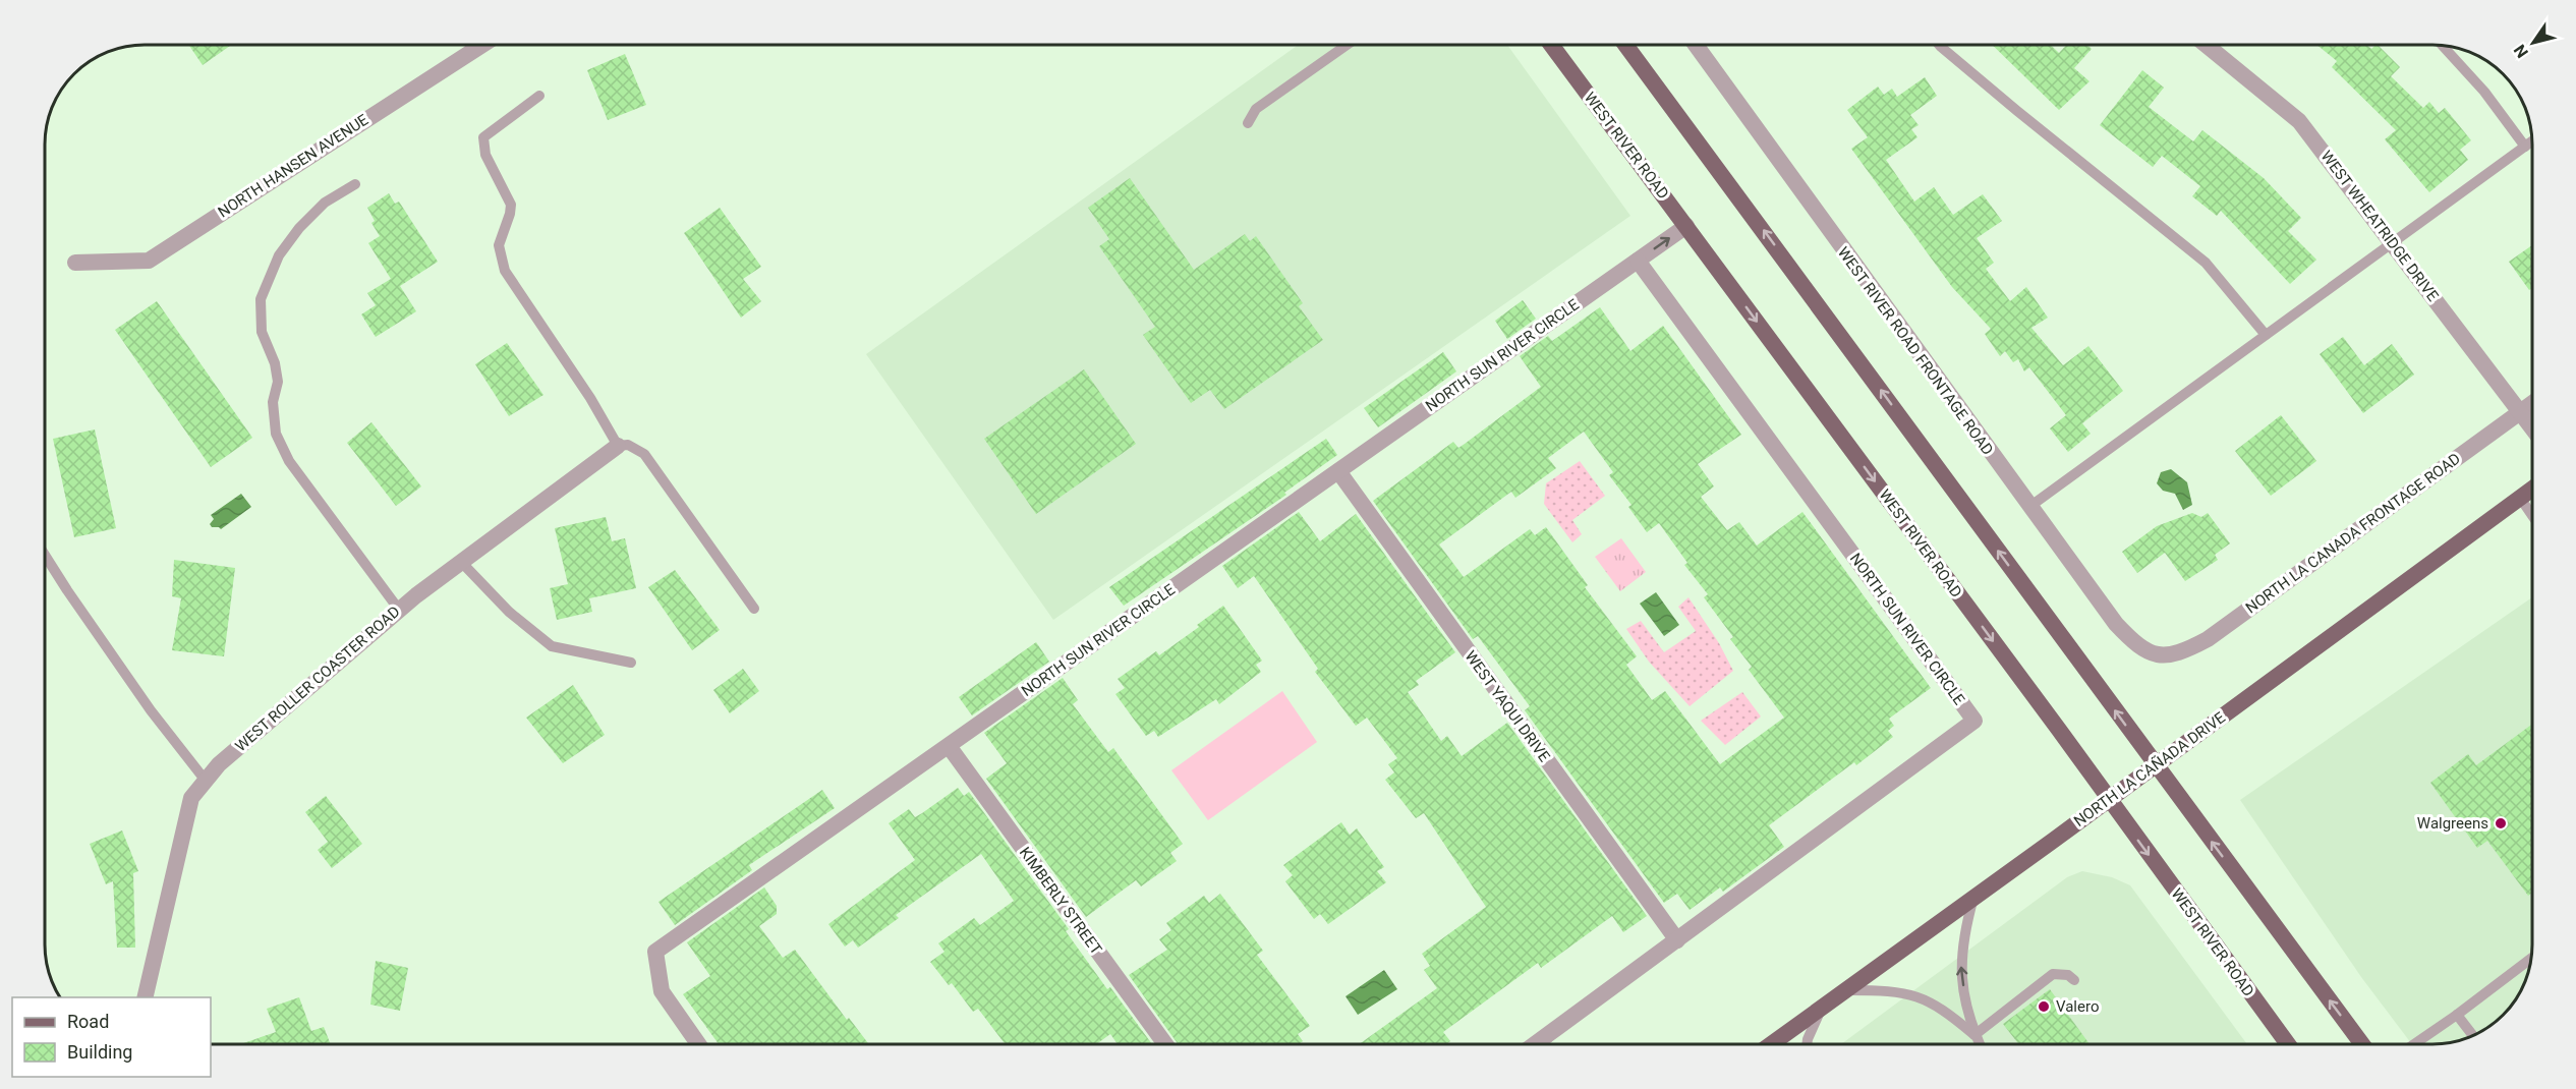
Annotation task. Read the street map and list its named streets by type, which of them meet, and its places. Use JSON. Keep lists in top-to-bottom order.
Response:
{
  "streets": {
    "main road": ["WEST RIVER ROAD", "NORTH LA CAÑADA DRIVE"],
    "street": [
      "NORTH HANSEN AVENUE",
      "WEST WHEATRIDGE DRIVE",
      "WEST RIVER ROAD FRONTAGE ROAD",
      "NORTH SUN RIVER CIRCLE",
      "NORTH LA CANADA FRONTAGE ROAD",
      "WEST ROLLER COASTER ROAD",
      "WEST YAQUI DRIVE",
      "KIMBERLY STREET"
    ]
  },
  "crossings": [
    ["WEST RIVER ROAD", "NORTH SUN RIVER CIRCLE"],
    ["WEST RIVER ROAD", "NORTH LA CAÑADA DRIVE"],
    ["WEST WHEATRIDGE DRIVE", "NORTH LA CANADA FRONTAGE ROAD"],
    ["WEST RIVER ROAD FRONTAGE ROAD", "NORTH LA CANADA FRONTAGE ROAD"],
    ["NORTH SUN RIVER CIRCLE", "WEST YAQUI DRIVE"],
    ["NORTH SUN RIVER CIRCLE", "KIMBERLY STREET"]
  ],
  "places": ["Walgreens", "Valero"],
  "legend": ["Road", "Building"],
  "north": "bottom left"
}
